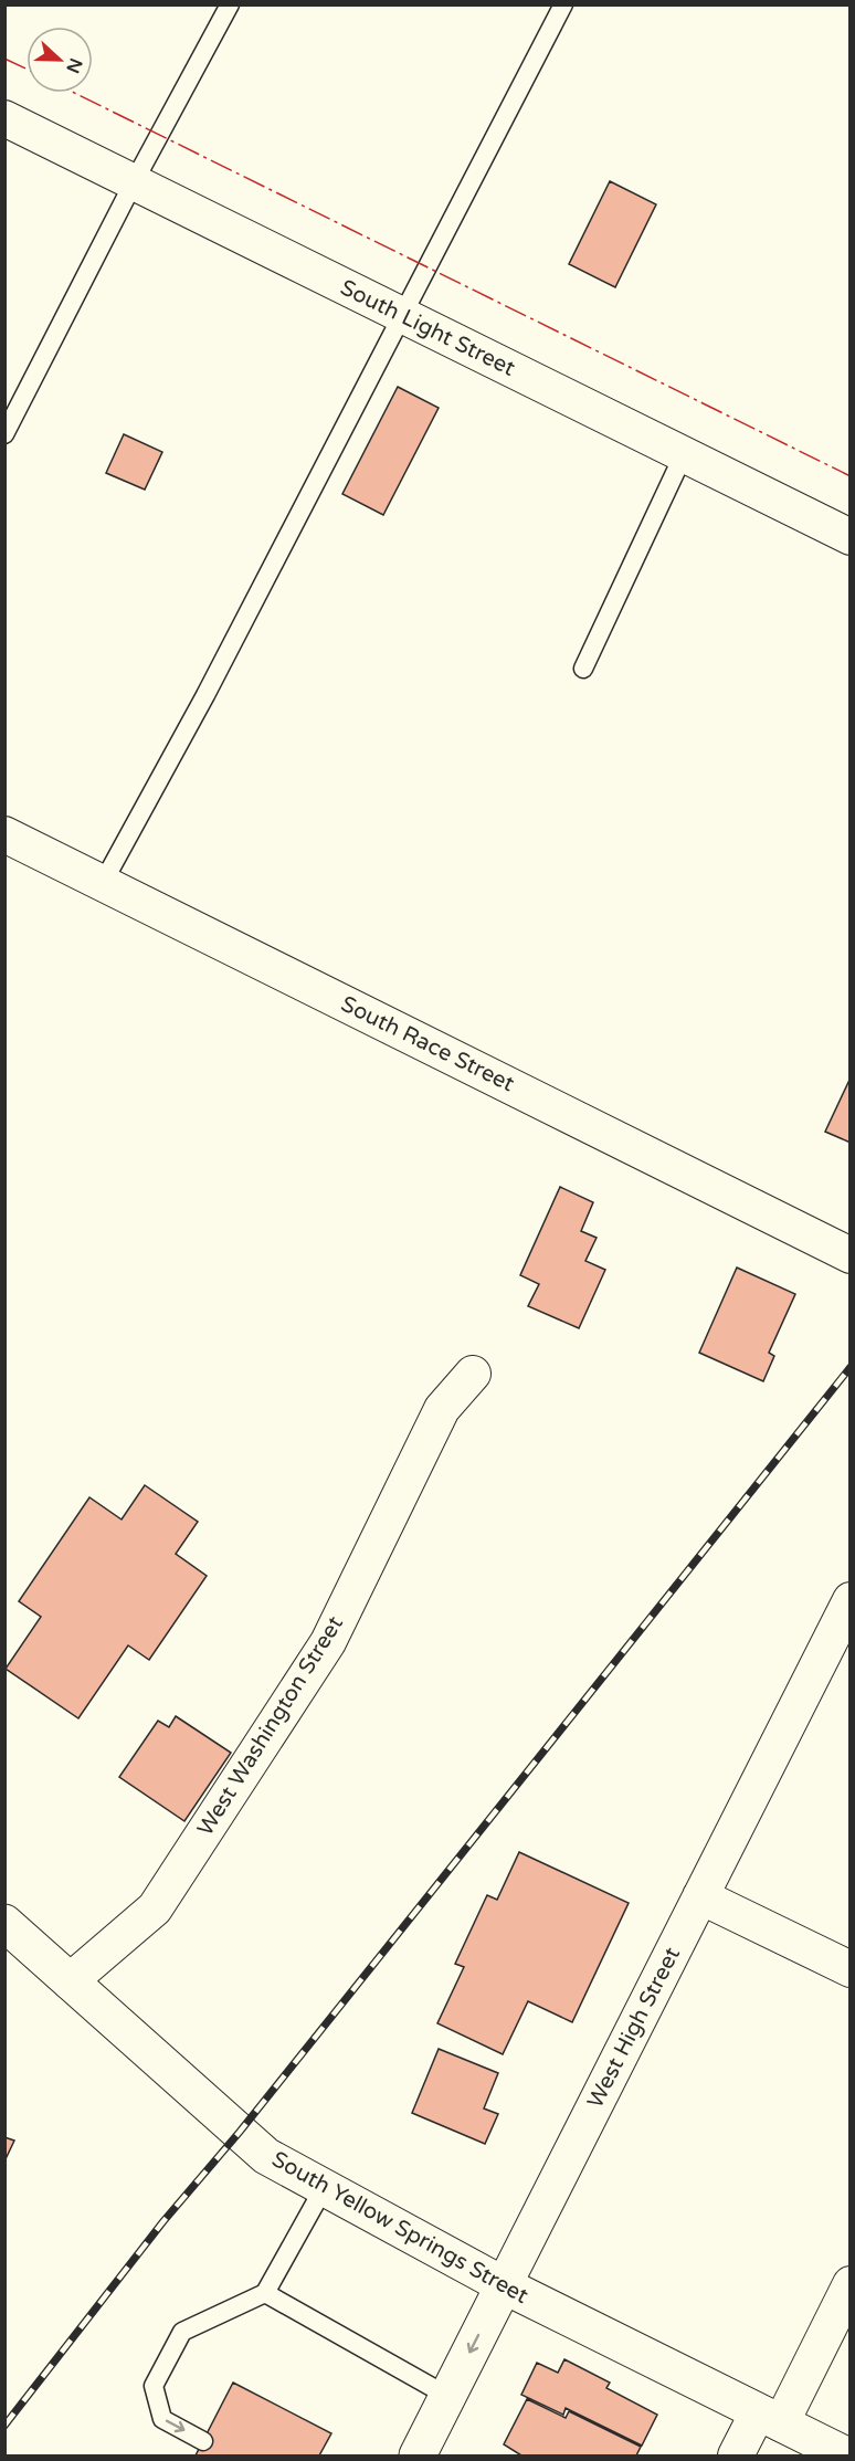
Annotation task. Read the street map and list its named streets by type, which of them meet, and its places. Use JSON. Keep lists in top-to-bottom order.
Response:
{
  "streets": {
    "main road": ["West High Street", "South Yellow Springs Street"],
    "street": ["South Light Street", "South Race Street", "West Washington Street"]
  },
  "crossings": [
    ["West Washington Street", "South Yellow Springs Street"],
    ["West High Street", "South Yellow Springs Street"]
  ],
  "north": "right"
}
